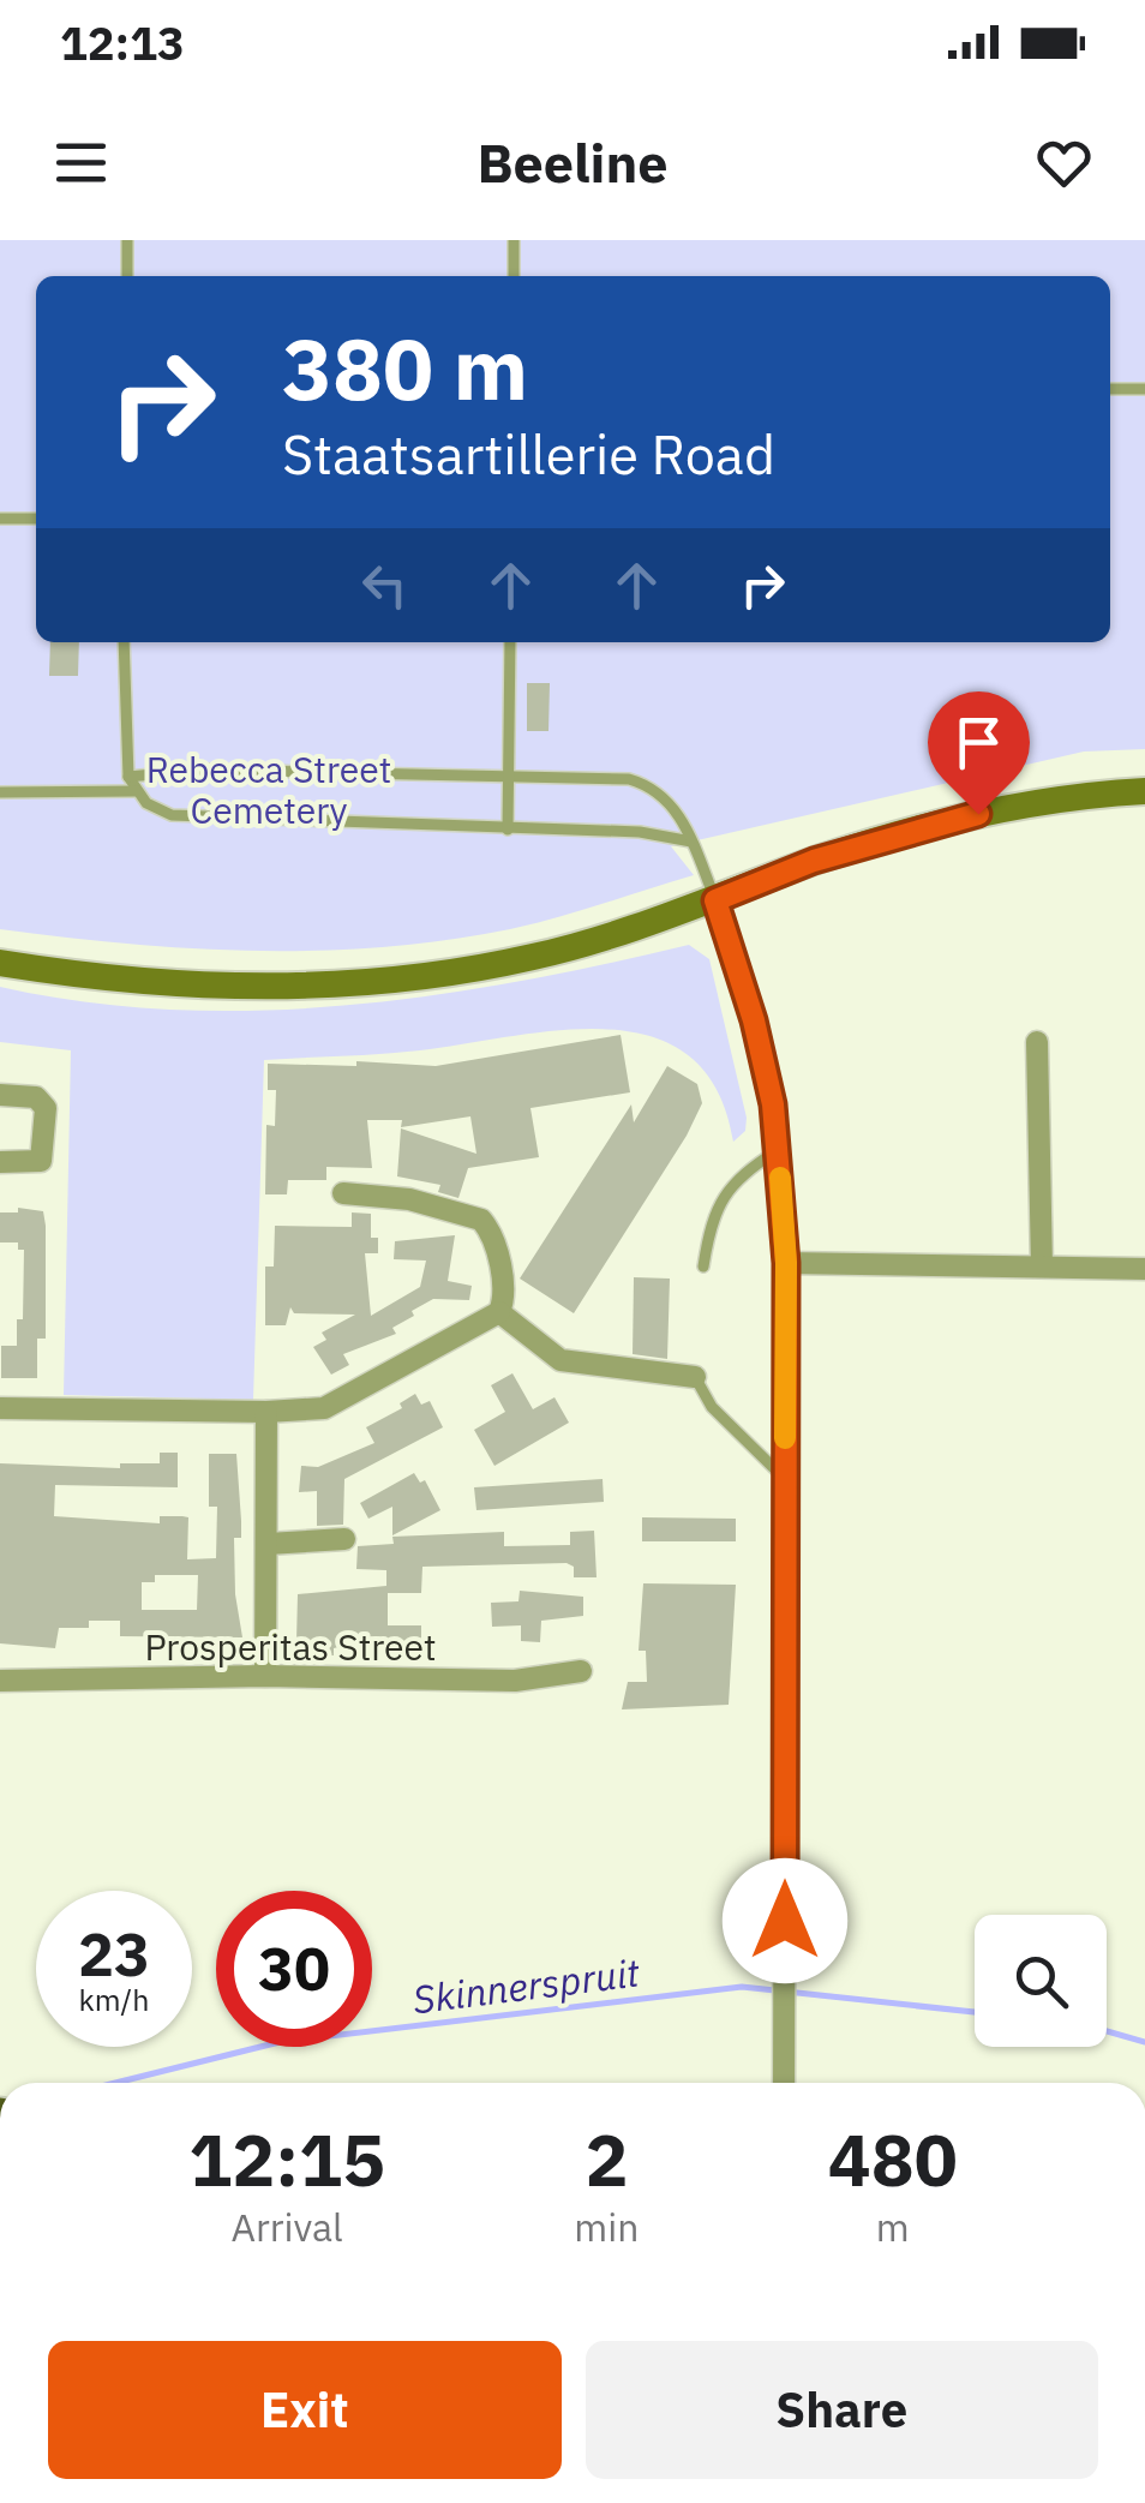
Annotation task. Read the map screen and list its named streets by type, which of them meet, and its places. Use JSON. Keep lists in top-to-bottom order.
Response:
{
  "streets": {
    "street": ["Prosperitas Street"]
  },
  "water": ["Skinnerspruit"],
  "parks": ["Rebecca Street Cemetery"],
  "page": {
    "status": "12:13",
    "header": "Beeline",
    "turn": ["380 m", "Staatsartillerie Road"],
    "speed": "23 km/h",
    "limit": "30",
    "eta": [
      "12:15",
      "Arrival",
      "2",
      "min",
      "480",
      "m"
    ],
    "buttons": ["Exit", "Share"]
  }
}
